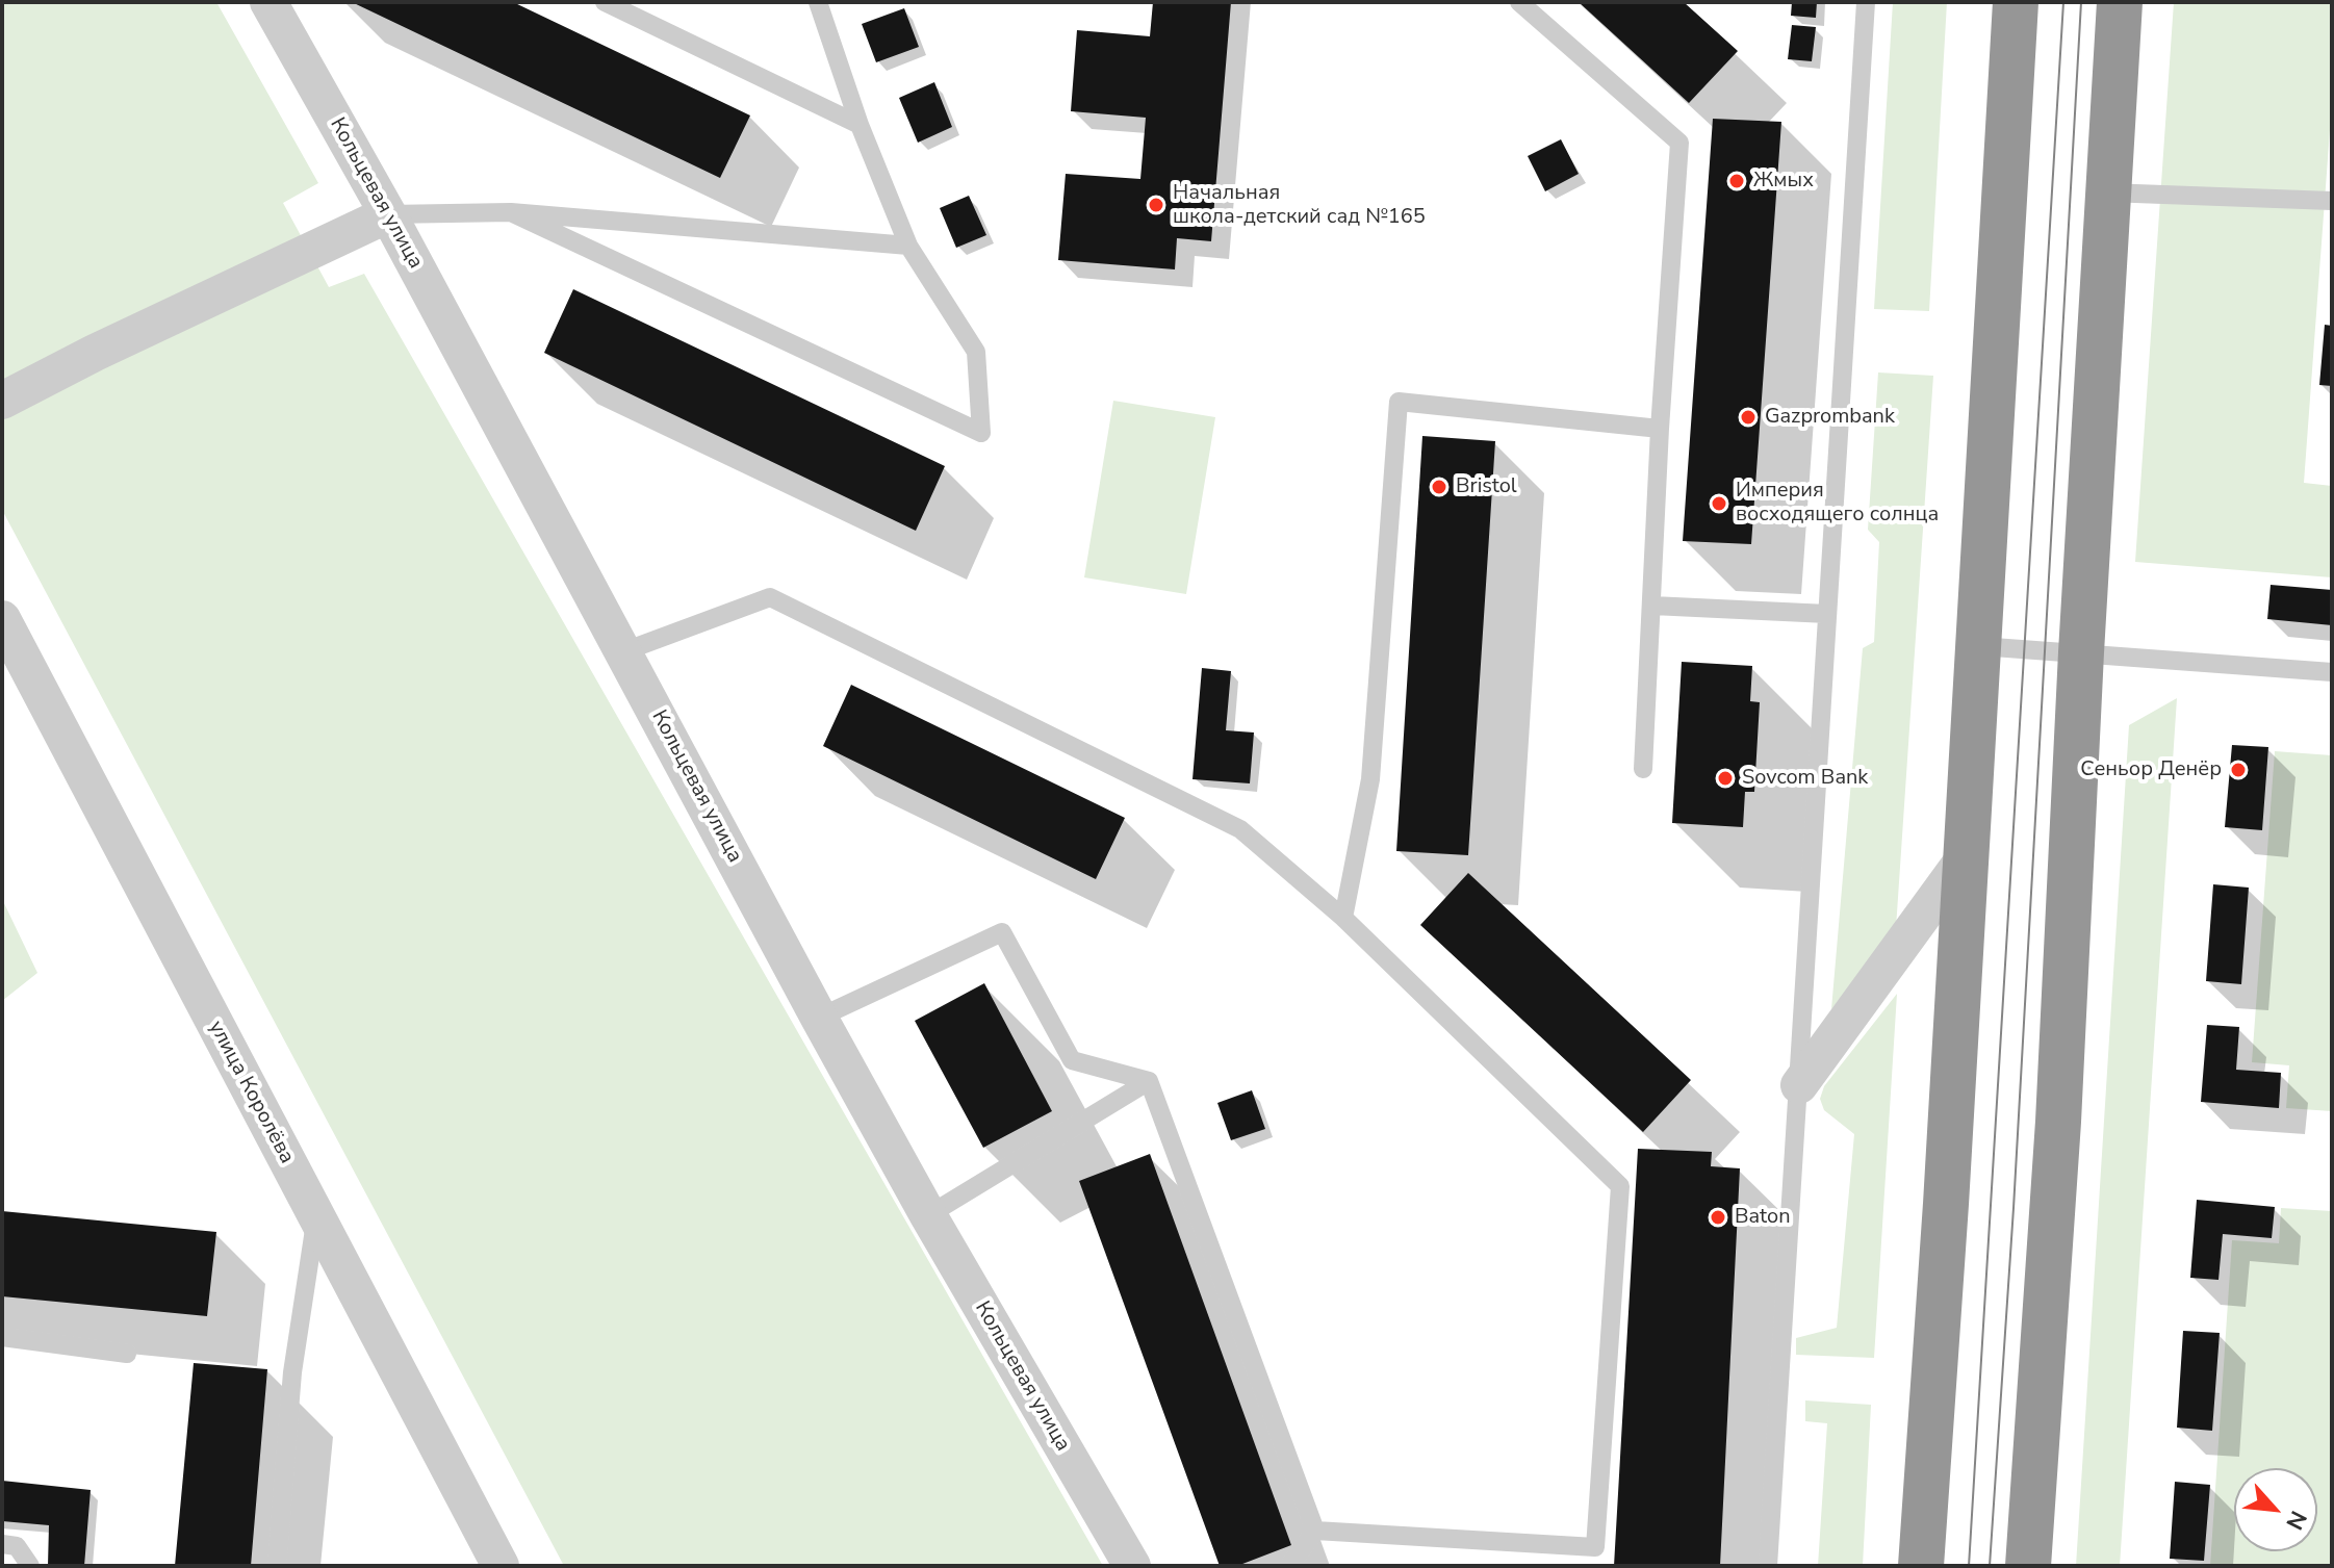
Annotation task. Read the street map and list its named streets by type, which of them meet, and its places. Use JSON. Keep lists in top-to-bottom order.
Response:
{
  "streets": {
    "street": ["Кольцевая улица", "улица Королёва"]
  },
  "places": [
    "Жмых",
    "Начальная школа-детский сад №165",
    "Gazprombank",
    "Bristol",
    "Империя восходящего солнца",
    "Сеньор Денёр",
    "Sovcom Bank",
    "Baton"
  ],
  "north": "bottom right"
}
